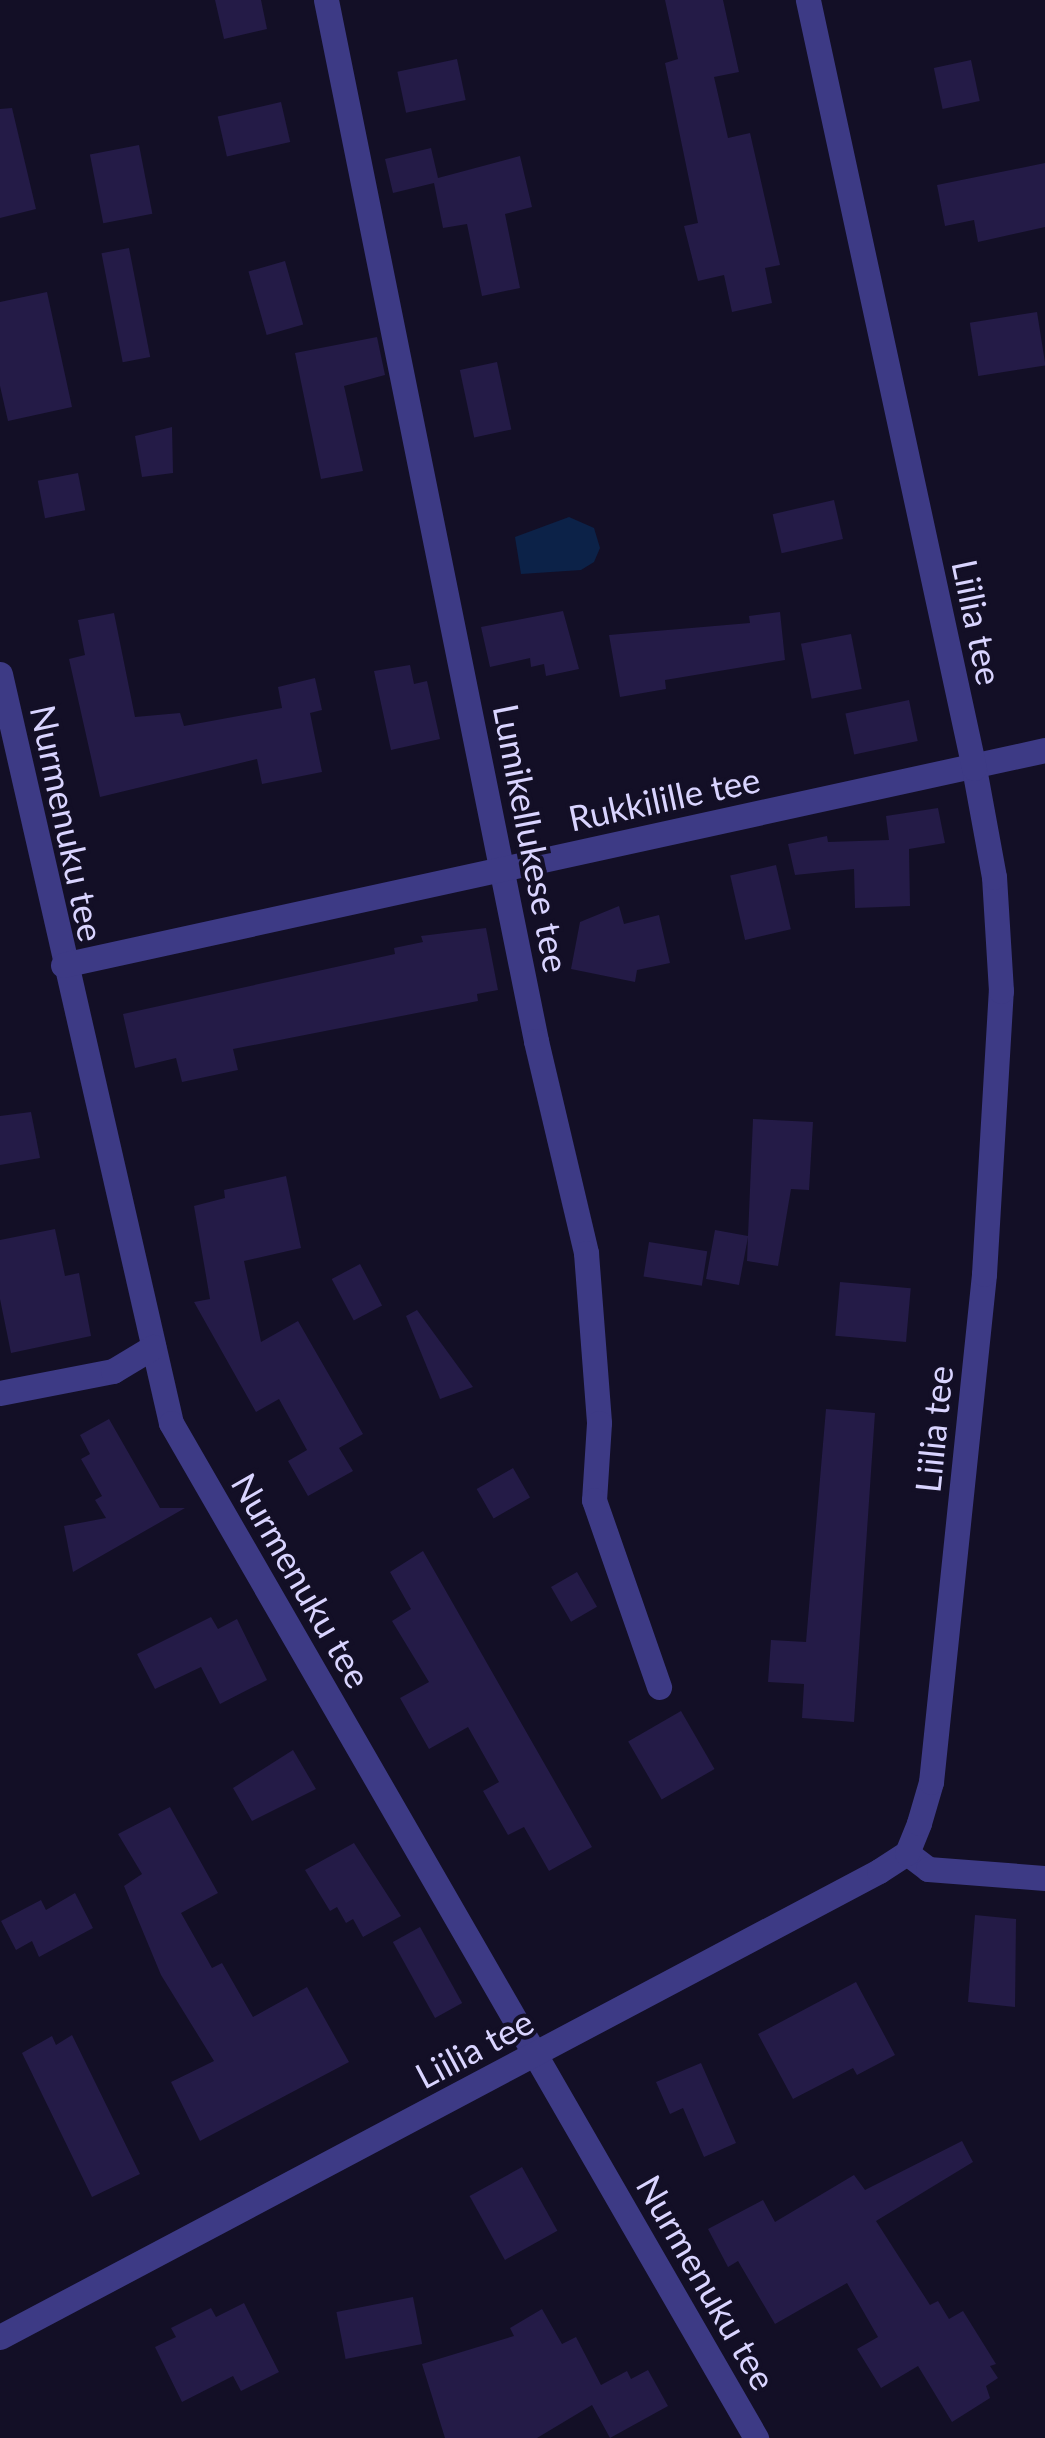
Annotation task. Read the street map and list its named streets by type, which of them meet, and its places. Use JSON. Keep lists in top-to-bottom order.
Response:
{
  "streets": {
    "street": [
      "Liilia tee",
      "Rukkilille tee",
      "Nurmenuku tee",
      "Lumikellukese tee"
    ]
  },
  "crossings": [
    ["Liilia tee", "Rukkilille tee"],
    ["Liilia tee", "Nurmenuku tee"],
    ["Rukkilille tee", "Nurmenuku tee"],
    ["Rukkilille tee", "Lumikellukese tee"]
  ]
}
